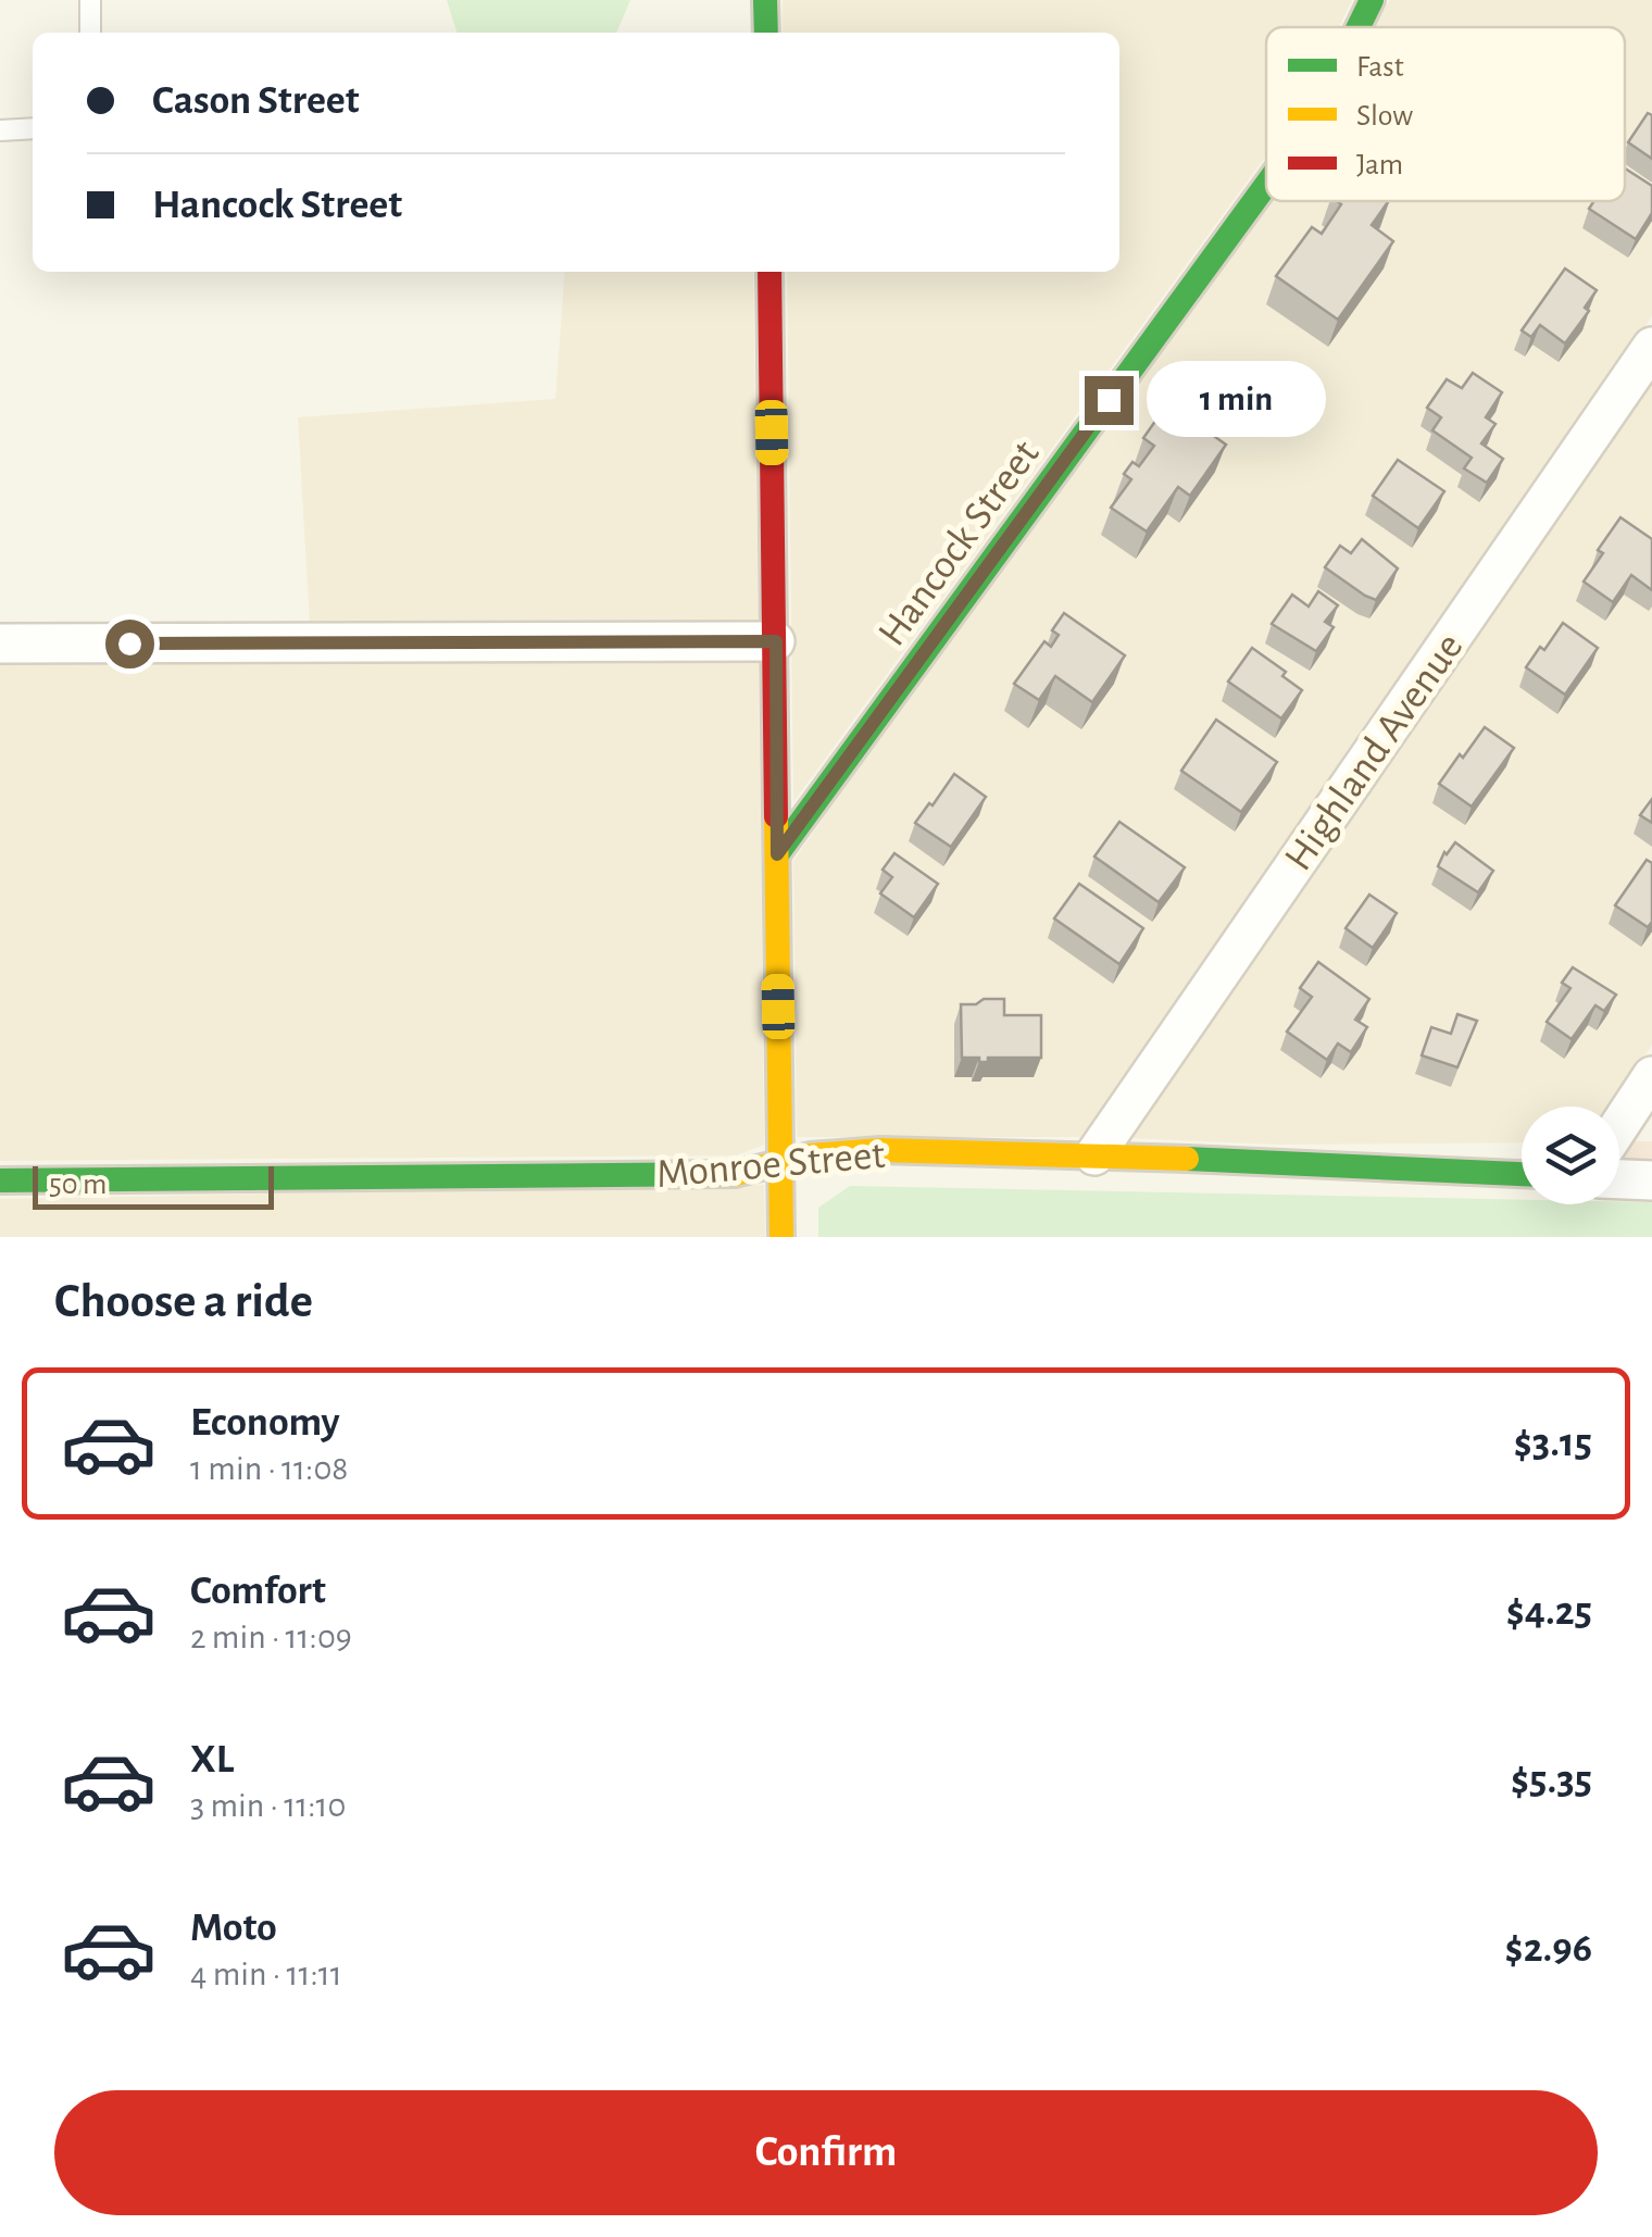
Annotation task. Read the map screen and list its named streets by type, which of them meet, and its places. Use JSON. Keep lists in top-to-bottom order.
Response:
{
  "streets": {
    "street": ["Hancock Street", "Highland Avenue", "Monroe Street"]
  },
  "crossings": [
    ["Highland Avenue", "Monroe Street"]
  ],
  "legend": ["Fast", "Slow", "Jam"],
  "scale_bar": "50 m",
  "page": {
    "banner": ["Cason Street", "Hancock Street"],
    "bubble": "1 min",
    "scale": "50 m",
    "heading": "Choose a ride",
    "list": [
      {
        "name": "Economy",
        "note": "1 min · 11:08",
        "value": "$3.15"
      },
      {
        "name": "Comfort",
        "note": "2 min · 11:09",
        "value": "$4.25"
      },
      {
        "name": "XL",
        "note": "3 min · 11:10",
        "value": "$5.35"
      },
      {
        "name": "Moto",
        "note": "4 min · 11:11",
        "value": "$2.96"
      }
    ],
    "buttons": "Confirm"
  }
}
